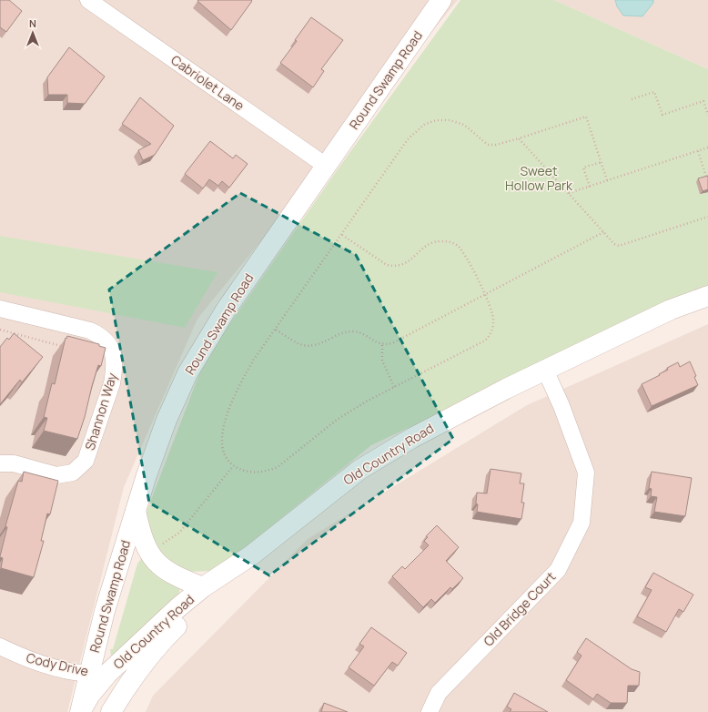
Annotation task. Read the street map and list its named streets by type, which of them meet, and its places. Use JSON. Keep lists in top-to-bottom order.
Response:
{
  "streets": {
    "main road": ["Round Swamp Road", "Old Country Road"],
    "street": [
      "Cabriolet Lane",
      "Shannon Way",
      "Old Bridge Court",
      "Cody Drive"
    ]
  },
  "crossings": [
    ["Round Swamp Road", "Cabriolet Lane"],
    ["Round Swamp Road", "Old Country Road"],
    ["Round Swamp Road", "Cody Drive"],
    ["Old Country Road", "Old Bridge Court"],
    ["Old Country Road", "Cody Drive"]
  ],
  "parks": ["Sweet Hollow Park"],
  "north": "top"
}
